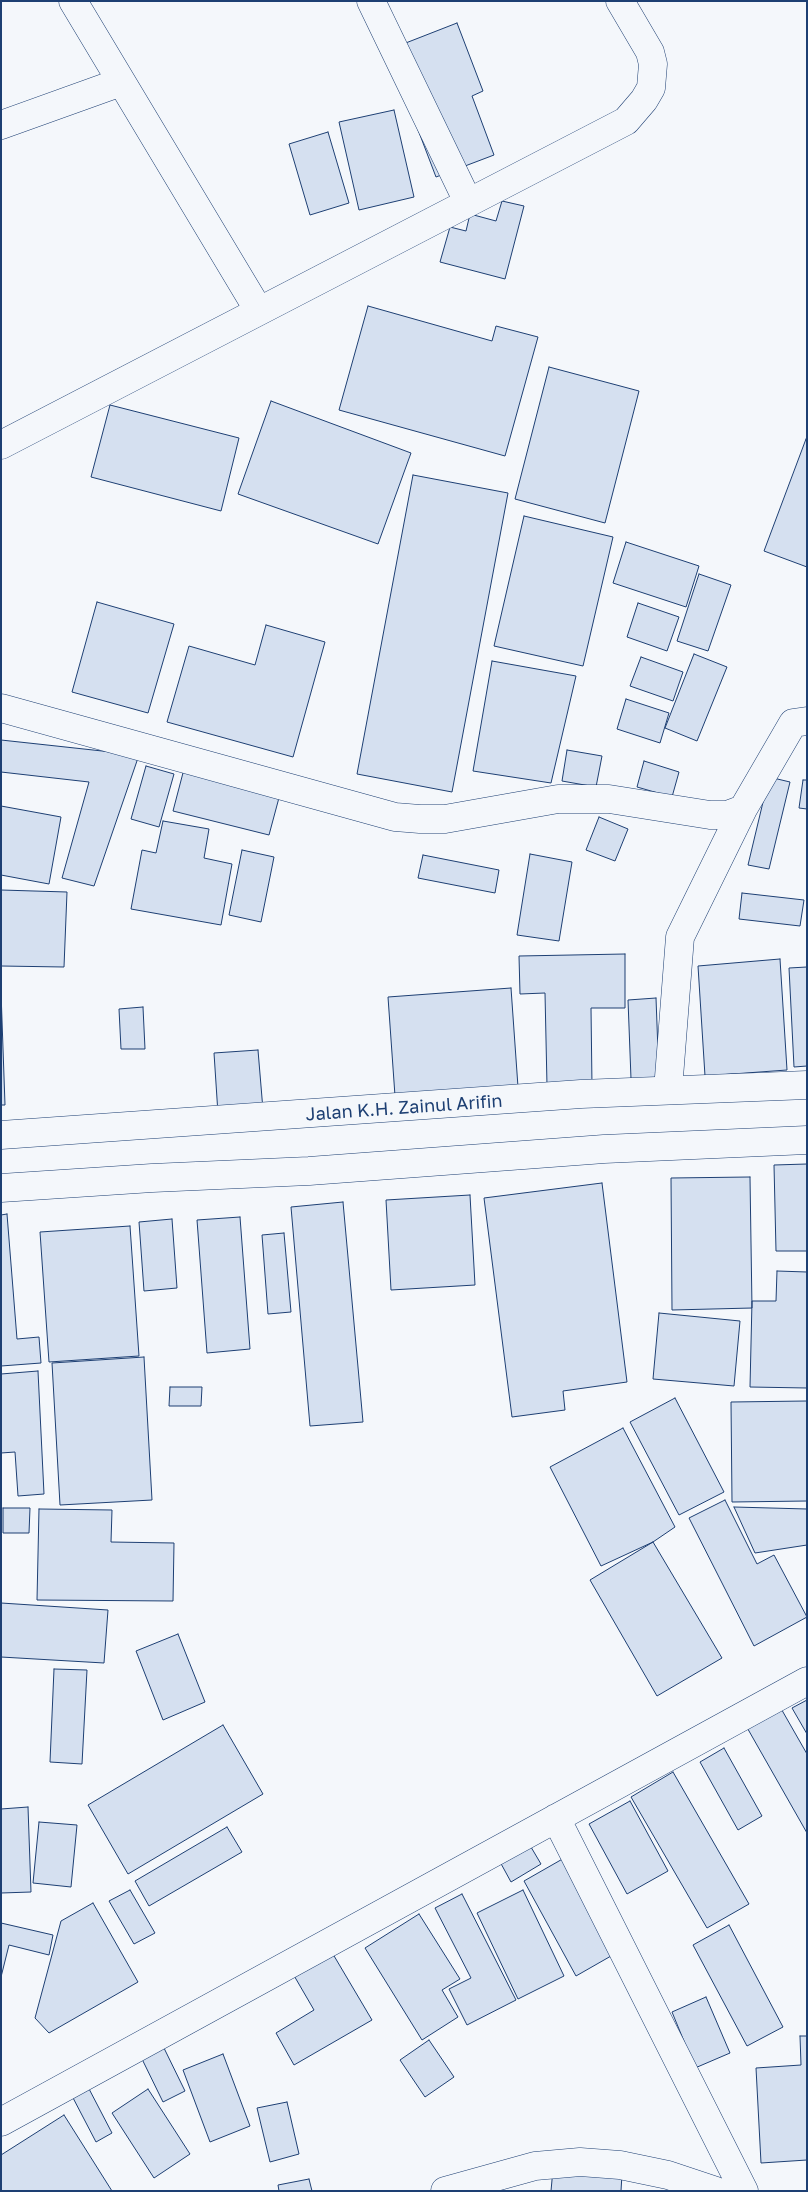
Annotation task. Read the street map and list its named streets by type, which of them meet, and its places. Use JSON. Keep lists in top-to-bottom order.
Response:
{
  "streets": {
    "main road": ["Jalan K.H. Zainul Arifin"]
  }
}
